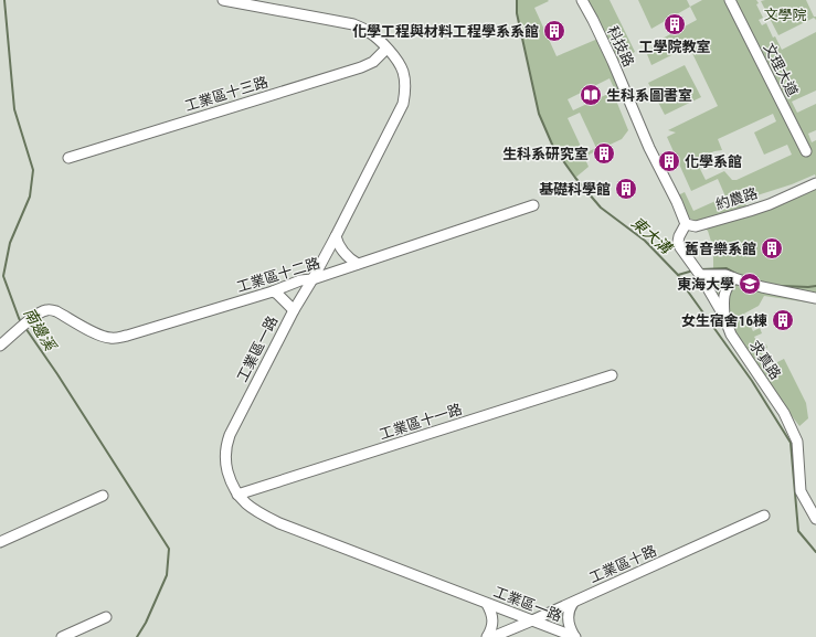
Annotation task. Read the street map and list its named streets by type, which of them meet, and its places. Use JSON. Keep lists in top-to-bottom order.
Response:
{
  "streets": {
    "street": [
      "科技路",
      "文理大道",
      "工業區十三路",
      "約農路",
      "工業區十二路",
      "工業區一路",
      "求真路",
      "工業區十一路",
      "工業區十路"
    ]
  },
  "crossings": [
    ["科技路", "約農路"],
    ["科技路", "求真路"],
    ["工業區十三路", "工業區一路"],
    ["約農路", "求真路"],
    ["工業區十二路", "工業區一路"],
    ["工業區一路", "工業區十一路"],
    ["工業區一路", "工業區十路"]
  ],
  "water": ["東大溝", "南邊溪"],
  "parks": ["文學院"],
  "places": {
    "building": [
      "工學院教室",
      "化學工程與材料工程學系系館",
      "生科系研究室",
      "化學系館",
      "基礎科學館",
      "舊音樂系館",
      "女生宿舍16棟"
    ],
    "library": ["生科系圖書室"],
    "school or university": ["東海大學"]
  }
}
